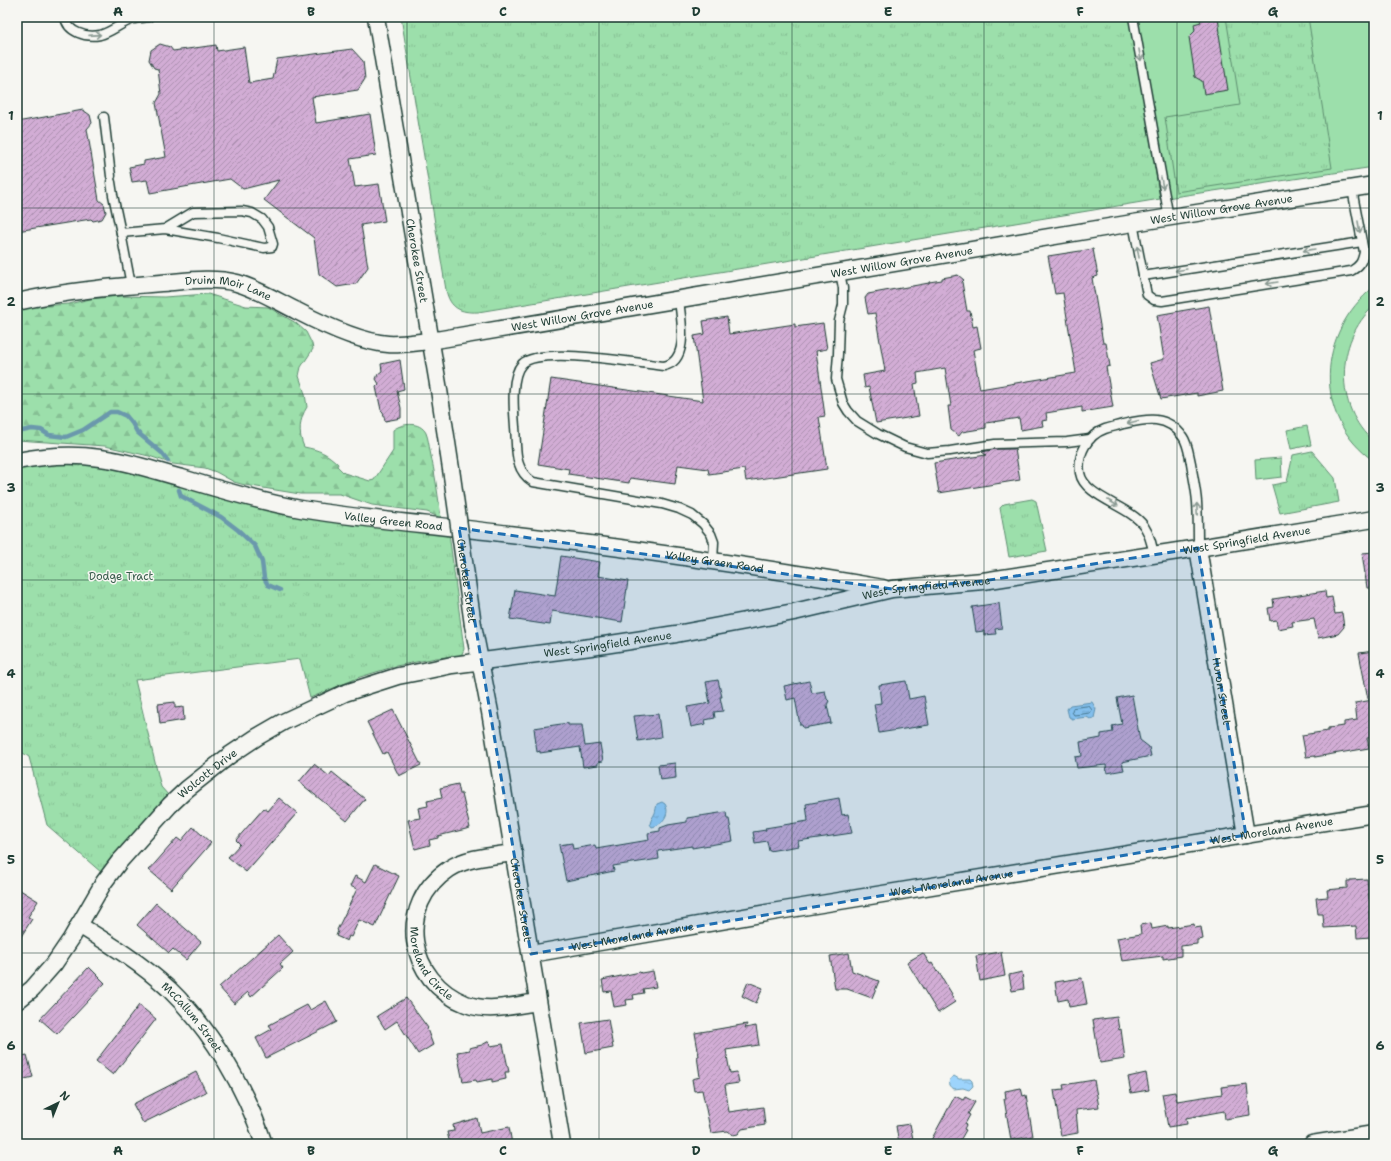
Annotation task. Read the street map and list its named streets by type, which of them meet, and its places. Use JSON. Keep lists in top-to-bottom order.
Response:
{
  "streets": {
    "street": [
      "West Willow Grove Avenue",
      "Cherokee Street",
      "Druim Moir Lane",
      "Valley Green Road",
      "West Springfield Avenue",
      "Huron Street",
      "Wolcott Drive",
      "West Moreland Avenue",
      "Moreland Circle",
      "McCallum Street"
    ]
  },
  "crossings": [
    ["West Willow Grove Avenue", "Cherokee Street"],
    ["West Willow Grove Avenue", "Druim Moir Lane"],
    ["Cherokee Street", "Druim Moir Lane"],
    ["Cherokee Street", "West Springfield Avenue"],
    ["Cherokee Street", "Wolcott Drive"],
    ["Cherokee Street", "West Moreland Avenue"],
    ["Cherokee Street", "Moreland Circle"],
    ["Valley Green Road", "West Springfield Avenue"],
    ["West Springfield Avenue", "Huron Street"],
    ["West Springfield Avenue", "Wolcott Drive"],
    ["Huron Street", "West Moreland Avenue"],
    ["Wolcott Drive", "McCallum Street"]
  ],
  "parks": ["Dodge Tract"],
  "north": "top right",
  "grid": {
    "columns": [
      "A",
      "B",
      "C",
      "D",
      "E",
      "F",
      "G"
    ],
    "rows": [
      "1",
      "2",
      "3",
      "4",
      "5",
      "6"
    ]
  }
}
